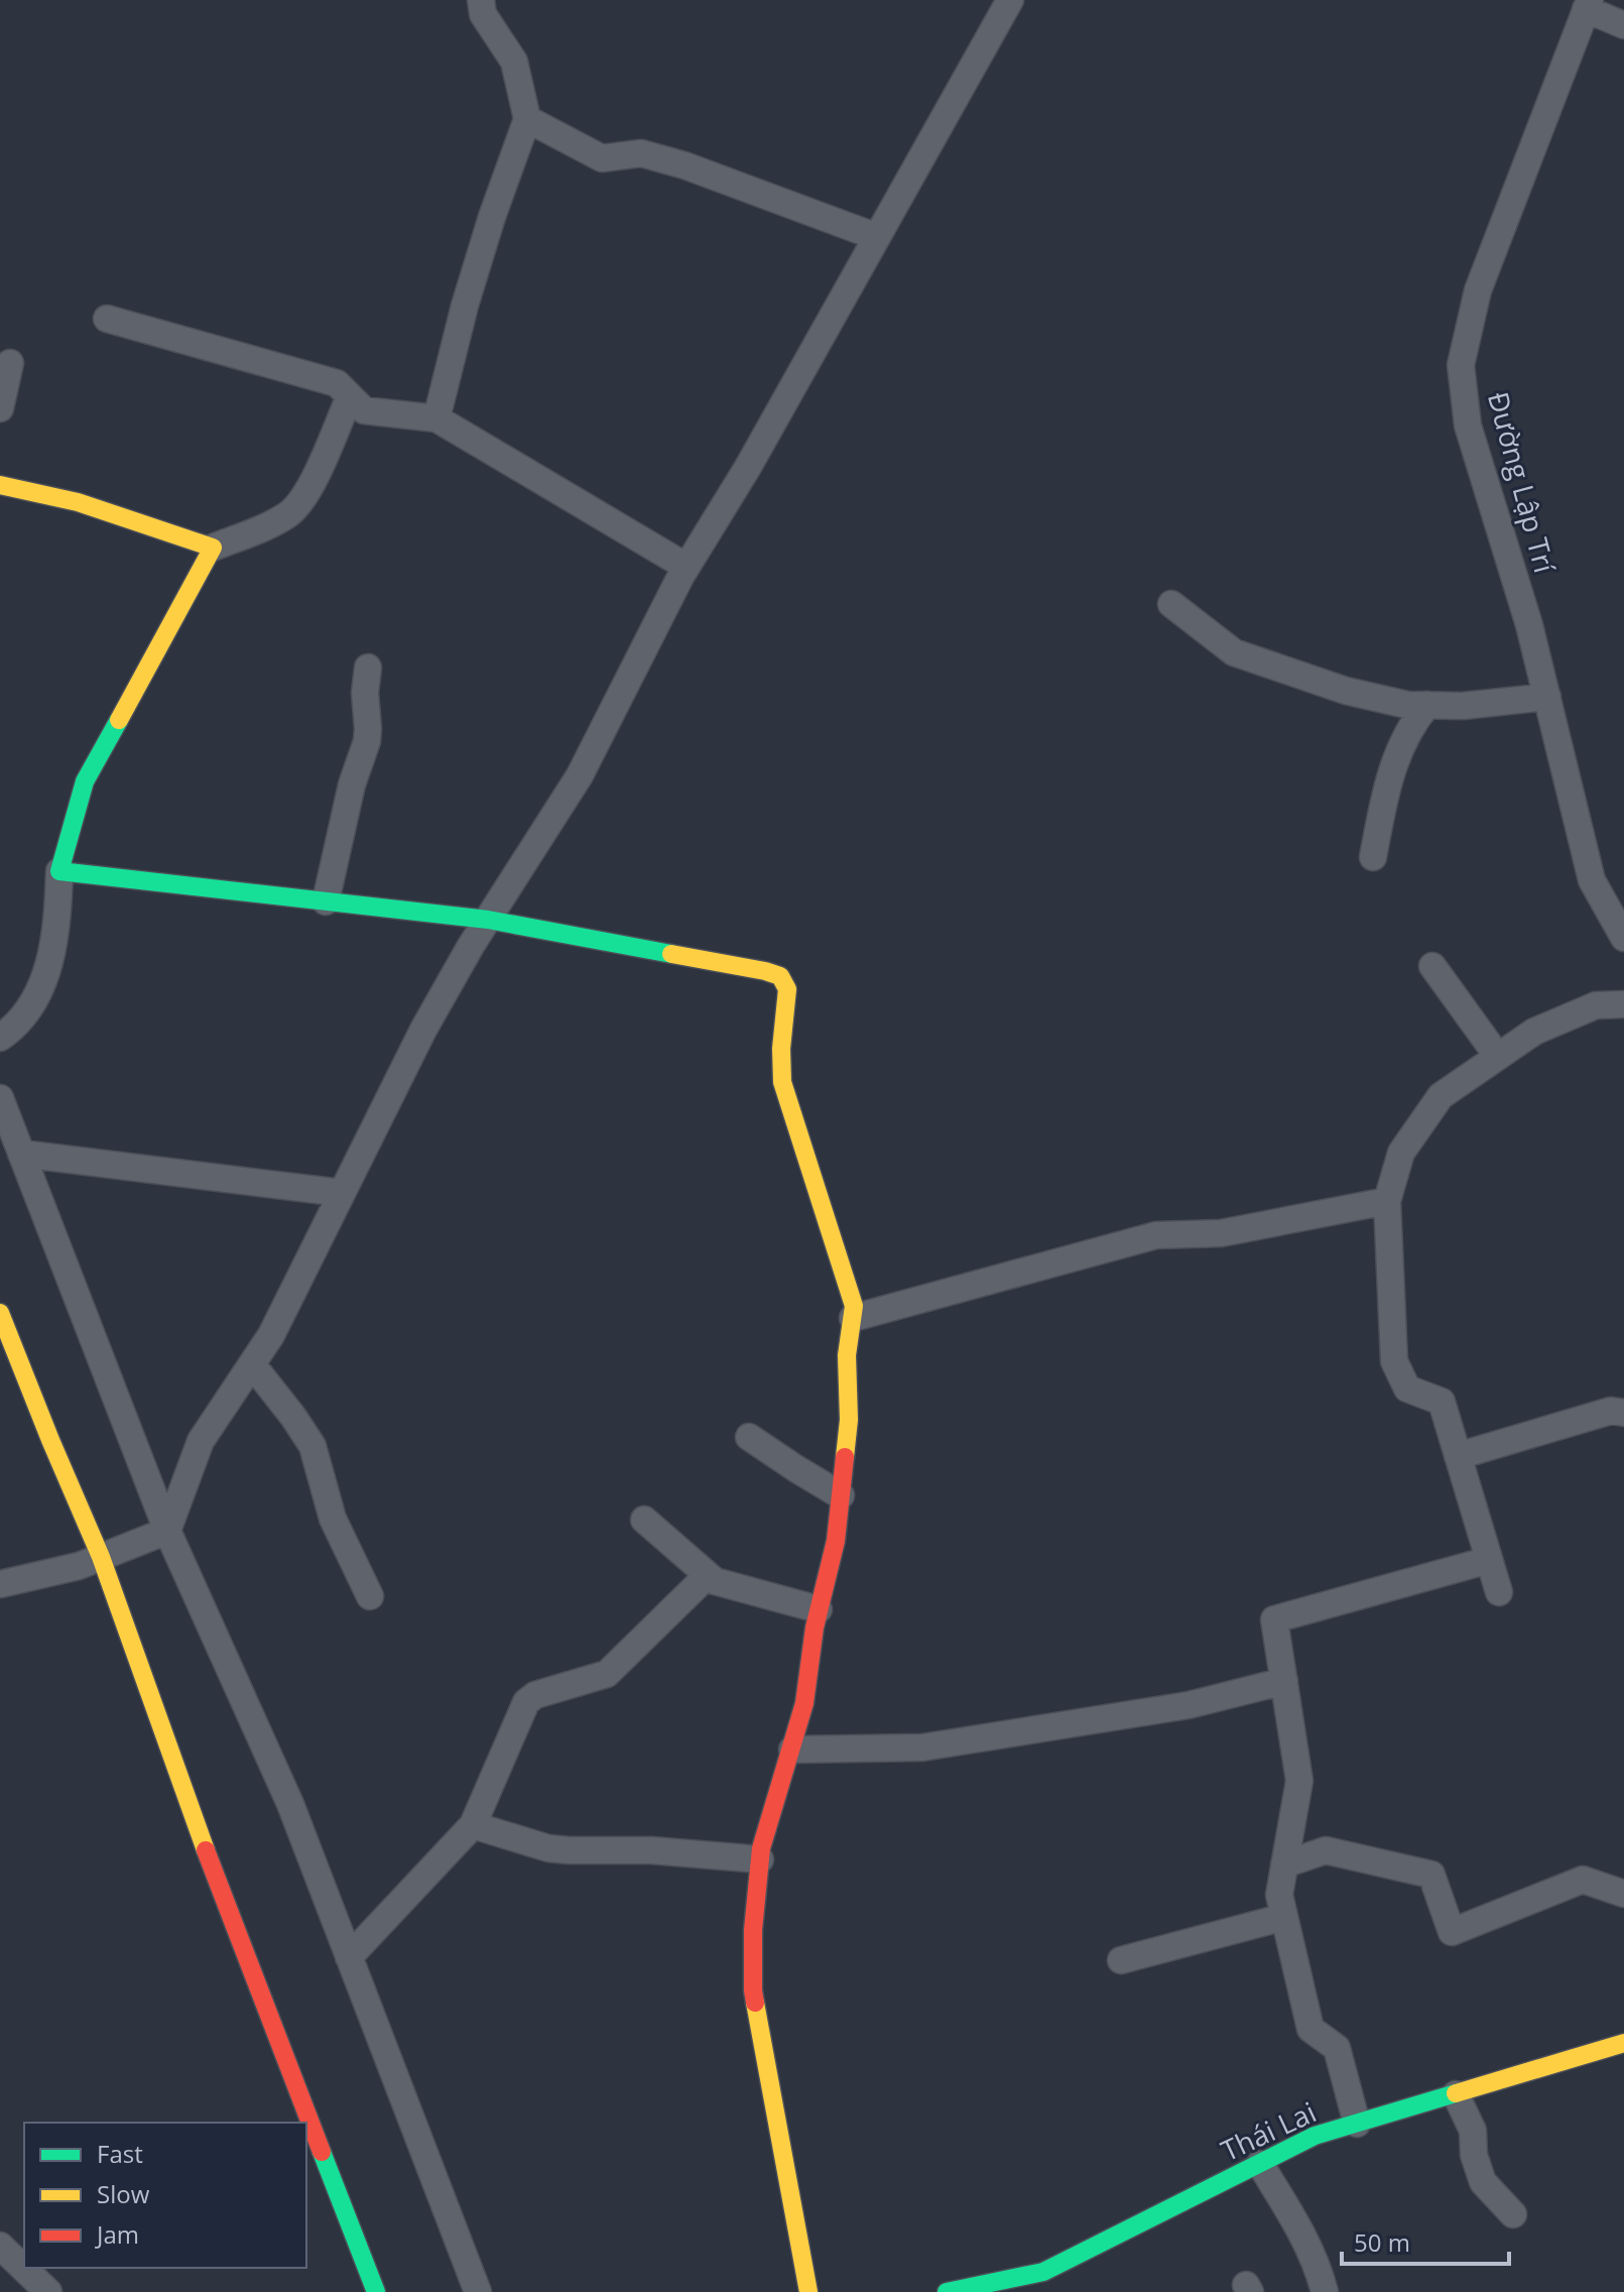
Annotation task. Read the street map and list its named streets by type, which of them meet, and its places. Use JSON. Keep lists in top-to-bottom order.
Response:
{
  "streets": {
    "street": ["Đường Lập Trí", "Thái Lai"]
  },
  "legend": ["Fast", "Slow", "Jam"],
  "scale_bar": "50 m"
}
